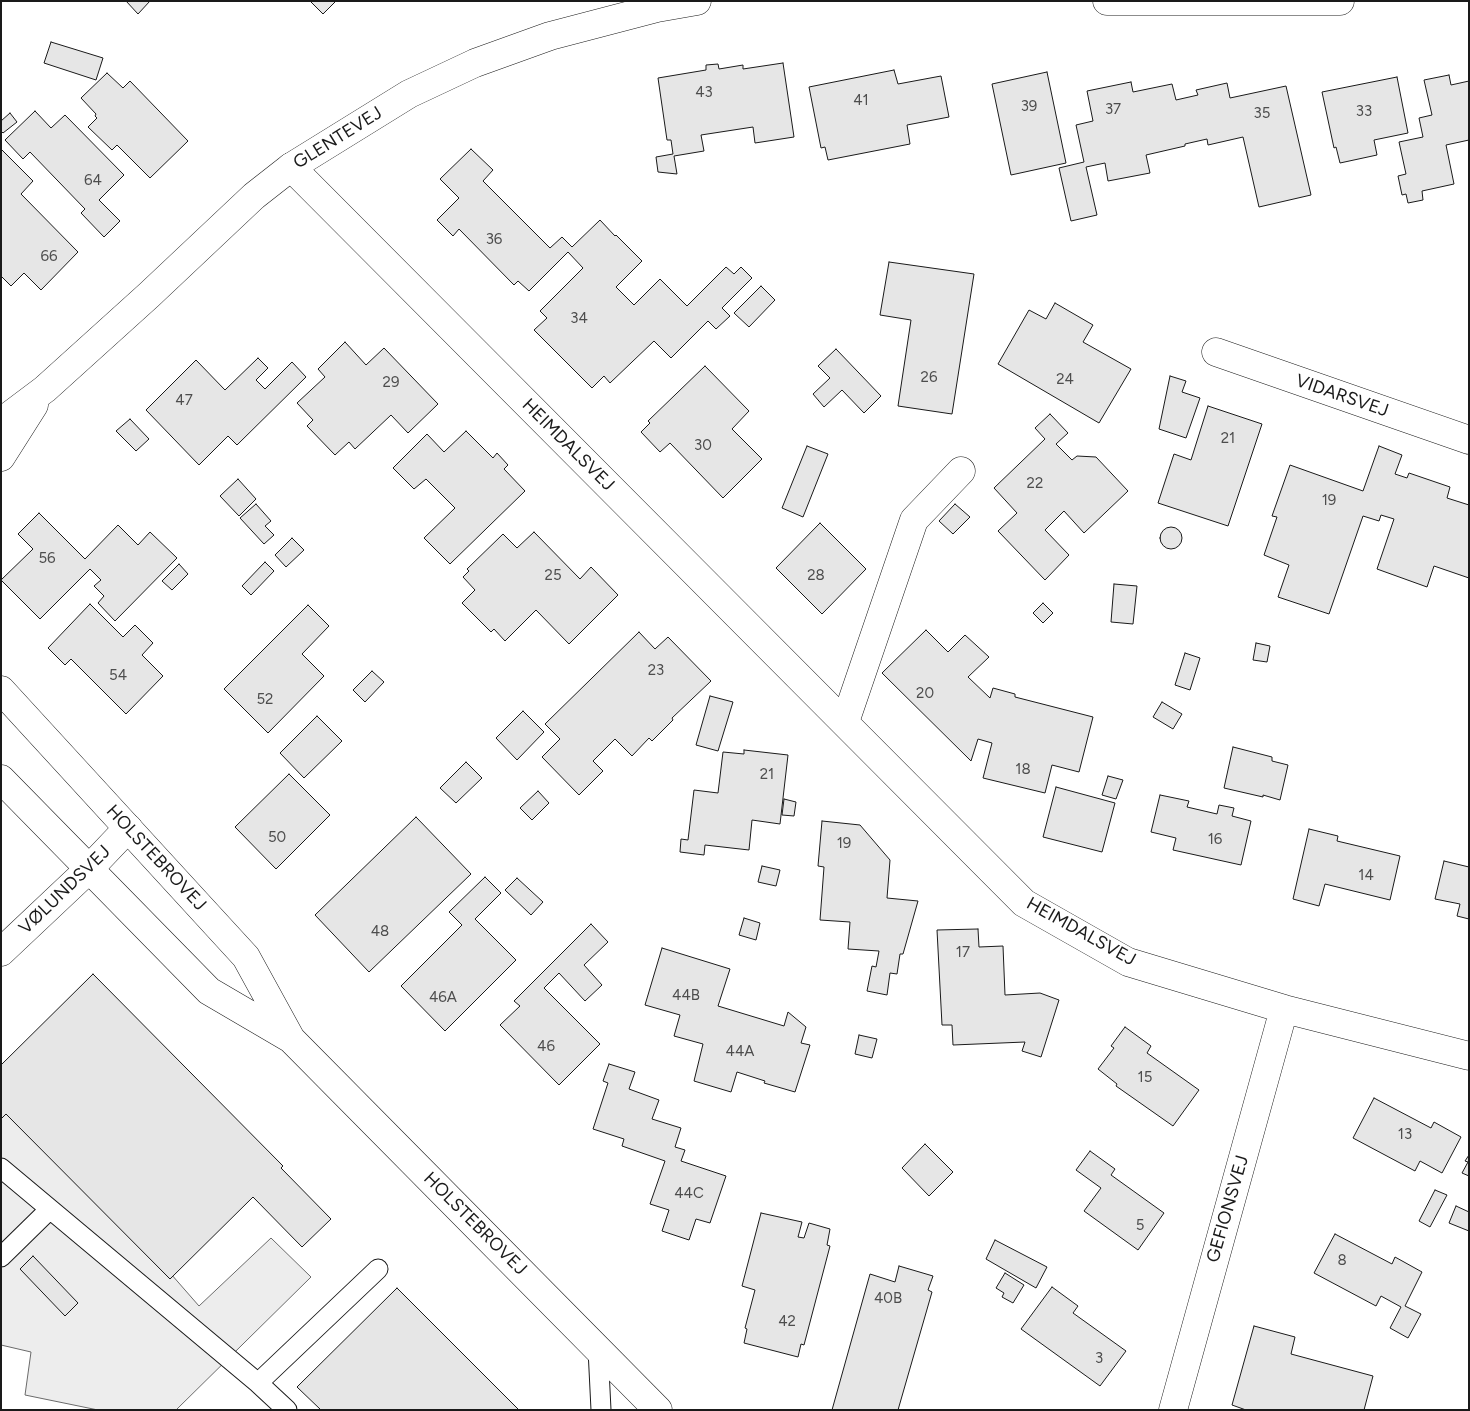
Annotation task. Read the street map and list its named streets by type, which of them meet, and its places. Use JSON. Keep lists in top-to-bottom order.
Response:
{
  "streets": {
    "street": [
      "GLENTEVEJ",
      "VIDARSVEJ",
      "HEIMDALSVEJ",
      "HOLSTEBROVEJ",
      "VØLUNDSVEJ",
      "GEFIONSVEJ"
    ]
  },
  "crossings": [
    ["GLENTEVEJ", "HEIMDALSVEJ"],
    ["HEIMDALSVEJ", "GEFIONSVEJ"],
    ["HOLSTEBROVEJ", "VØLUNDSVEJ"]
  ],
  "house_numbers": [
    "43",
    "41",
    "39",
    "37",
    "33",
    "35",
    "64",
    "36",
    "66",
    "34",
    "26",
    "24",
    "29",
    "47",
    "21",
    "30",
    "22",
    "19",
    "56",
    "25",
    "28",
    "23",
    "54",
    "20",
    "52",
    "18",
    "21",
    "50",
    "16",
    "19",
    "14",
    "48",
    "17",
    "44B",
    "46A",
    "46",
    "44A",
    "15",
    "13",
    "44C",
    "5",
    "8",
    "40B",
    "42",
    "3"
  ]
}
